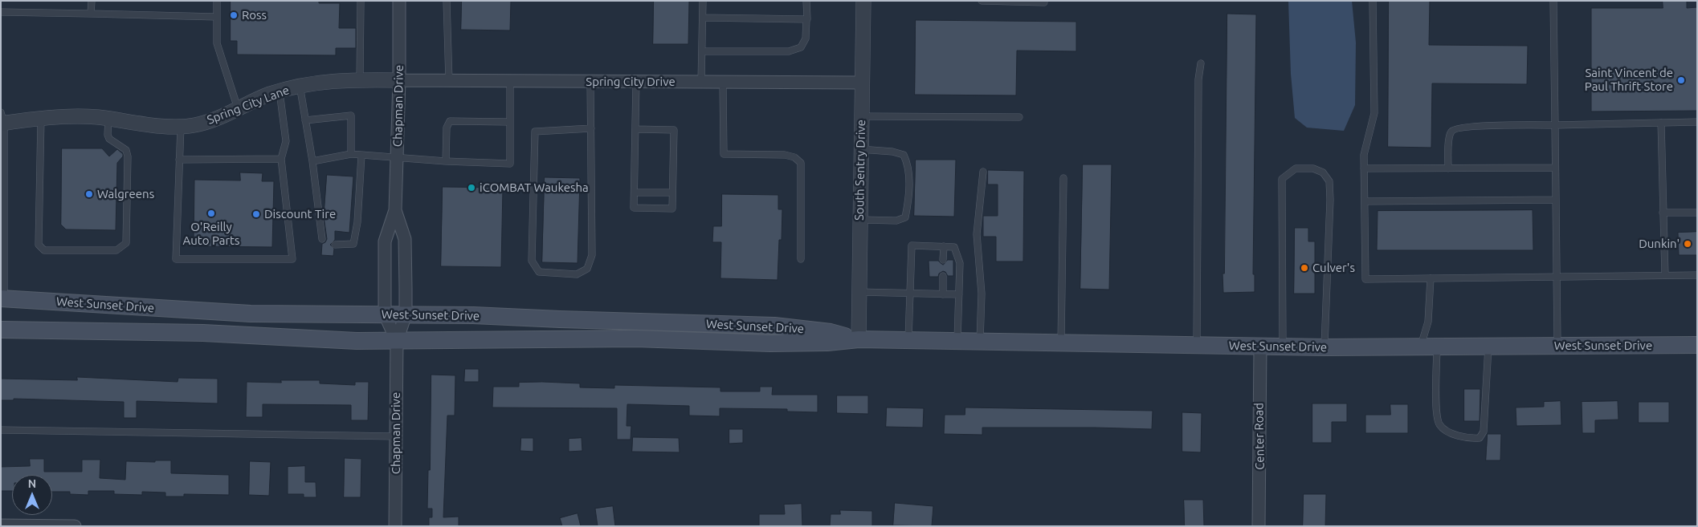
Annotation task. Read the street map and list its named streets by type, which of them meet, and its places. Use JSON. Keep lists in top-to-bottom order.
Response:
{
  "streets": {
    "main road": ["West Sunset Drive"],
    "street": [
      "Spring City Drive",
      "Spring City Lane",
      "Chapman Drive",
      "South Sentry Drive",
      "Center Road"
    ]
  },
  "crossings": [
    ["Spring City Drive", "Spring City Lane"],
    ["Spring City Drive", "Chapman Drive"],
    ["Spring City Drive", "South Sentry Drive"],
    ["Spring City Lane", "Chapman Drive"],
    ["Chapman Drive", "West Sunset Drive"],
    ["South Sentry Drive", "West Sunset Drive"],
    ["West Sunset Drive", "Center Road"]
  ],
  "places": [
    "Ross",
    "Saint Vincent de Paul Thrift Store",
    "iCOMBAT Waukesha",
    "Walgreens",
    "O'Reilly Auto Parts",
    "Discount Tire",
    "Dunkin'",
    "Culver's"
  ],
  "north": "top"
}
